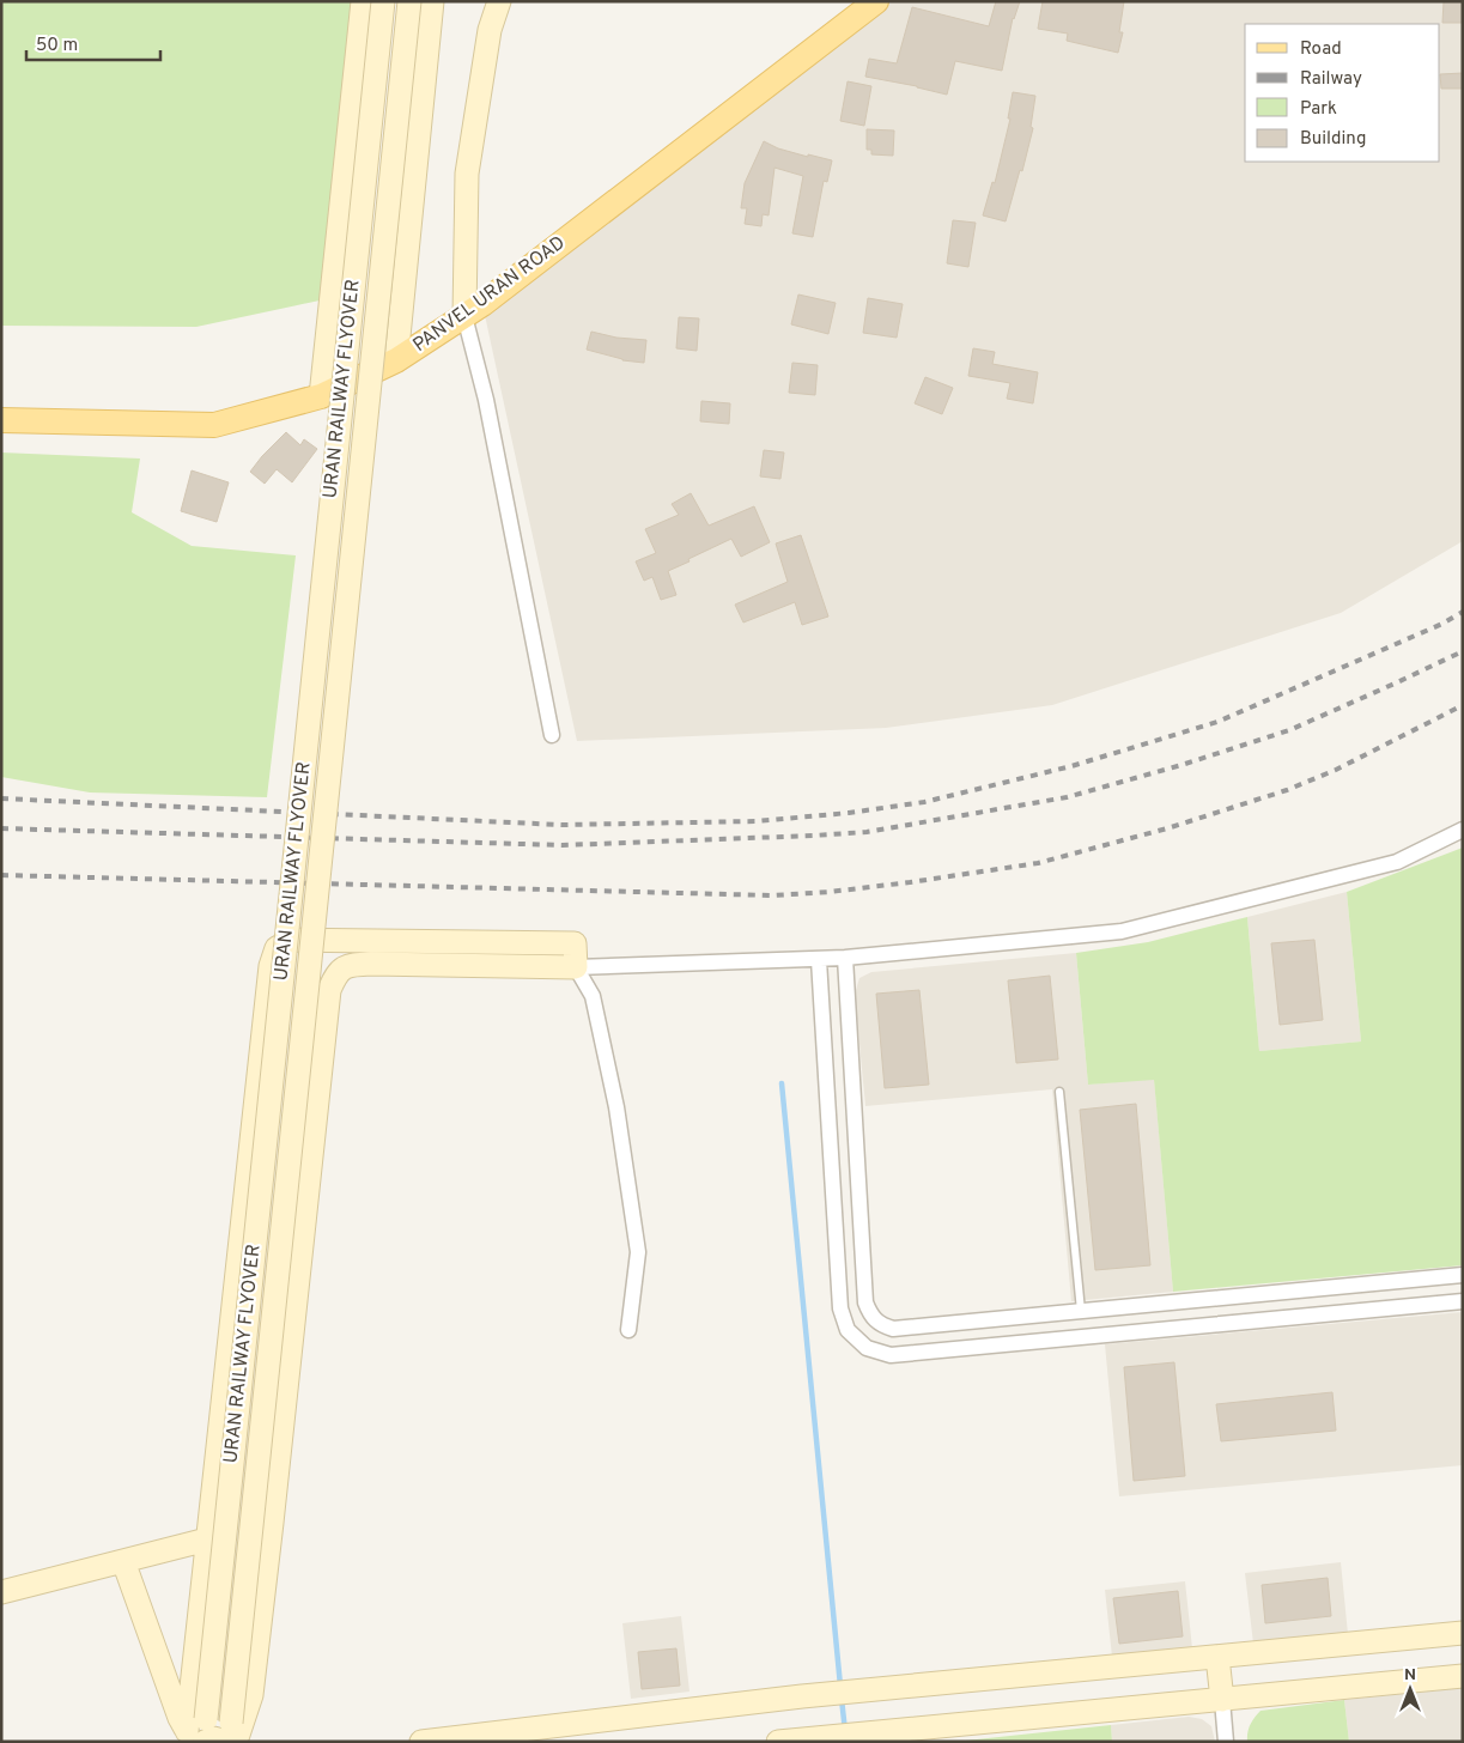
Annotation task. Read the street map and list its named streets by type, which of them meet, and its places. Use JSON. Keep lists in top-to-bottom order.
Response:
{
  "streets": {
    "main road": ["PANVEL URAN ROAD", "URAN RAILWAY FLYOVER"]
  },
  "legend": [
    "Road",
    "Railway",
    "Park",
    "Building"
  ],
  "scale_bar": "50 m",
  "north": "top"
}
